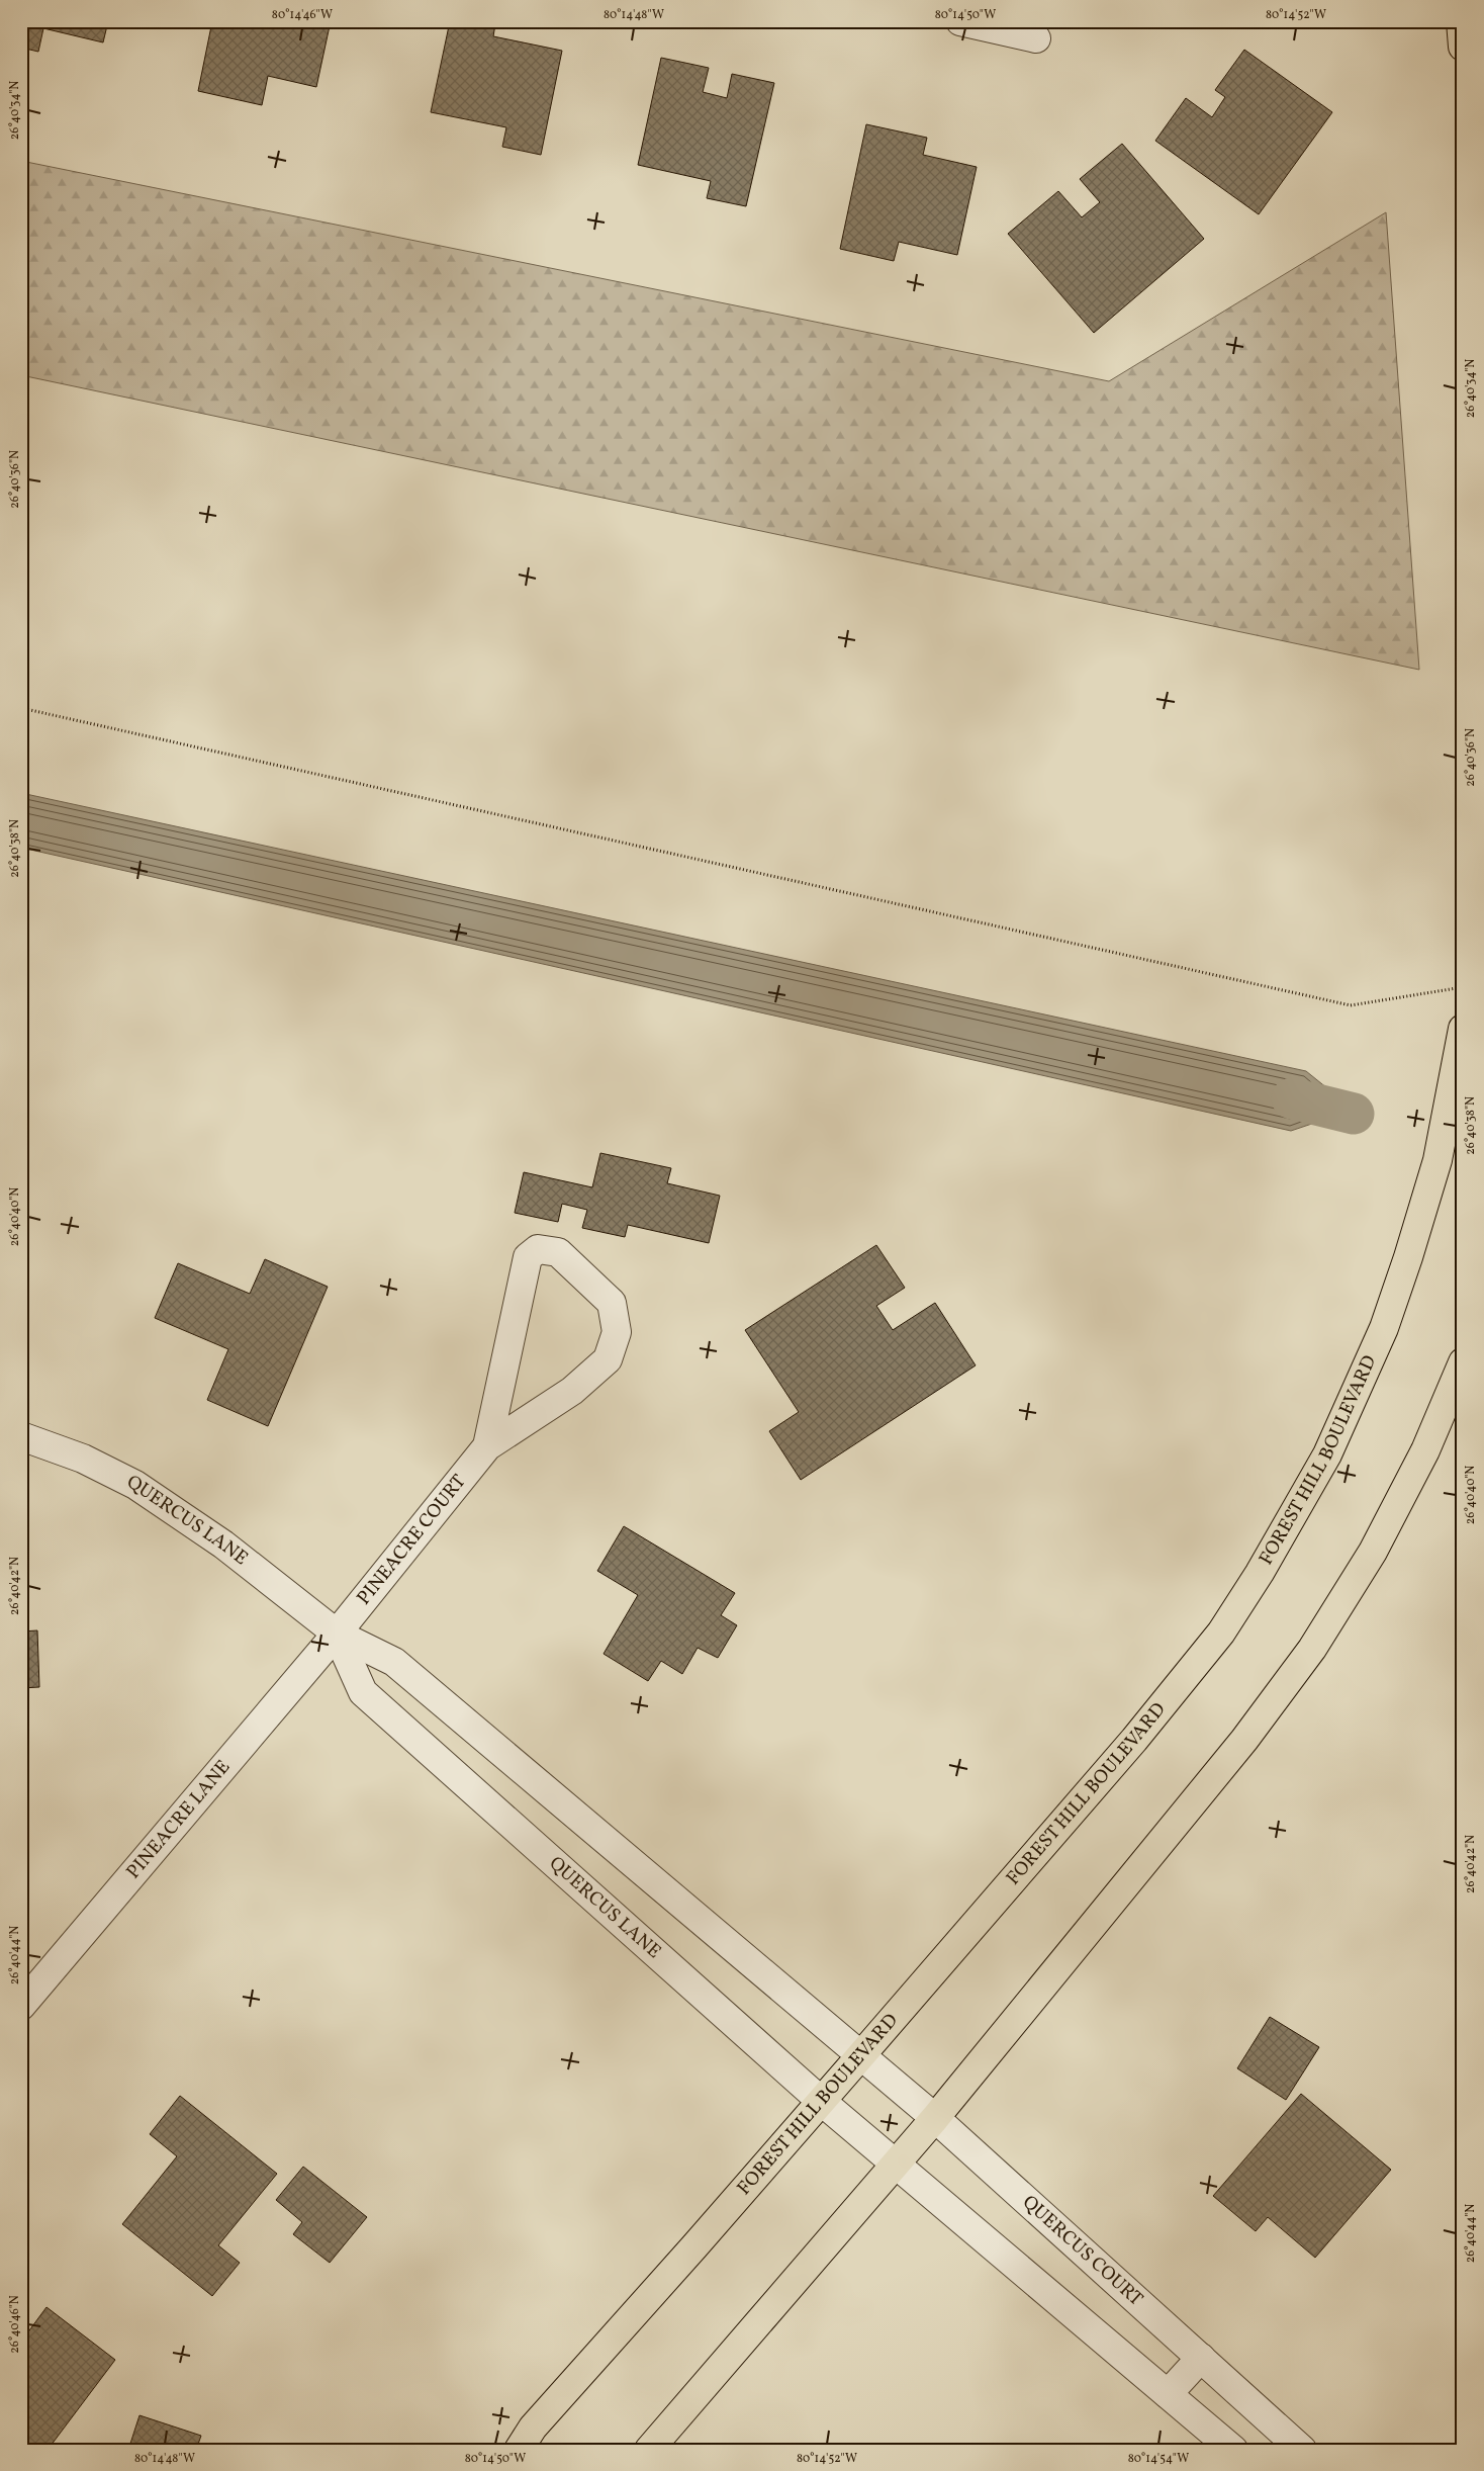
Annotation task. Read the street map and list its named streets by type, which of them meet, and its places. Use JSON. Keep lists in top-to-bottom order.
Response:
{
  "streets": {
    "main road": ["FOREST HILL BOULEVARD"],
    "street": [
      "QUERCUS LANE",
      "PINEACRE COURT",
      "PINEACRE LANE",
      "QUERCUS COURT"
    ]
  },
  "crossings": [
    ["FOREST HILL BOULEVARD", "QUERCUS LANE"],
    ["FOREST HILL BOULEVARD", "QUERCUS COURT"],
    ["QUERCUS LANE", "PINEACRE COURT"],
    ["QUERCUS LANE", "PINEACRE LANE"],
    ["QUERCUS LANE", "QUERCUS COURT"],
    ["PINEACRE COURT", "PINEACRE LANE"]
  ],
  "coordinates": [
    "80°14'46\"W",
    "80°14'48\"W",
    "80°14'50\"W",
    "80°14'52\"W",
    "26°40'34\"N",
    "26°40'36\"N",
    "26°40'38\"N",
    "26°40'40\"N",
    "26°40'42\"N",
    "26°40'44\"N",
    "26°40'46\"N",
    "80°14'54\"W"
  ]
}
